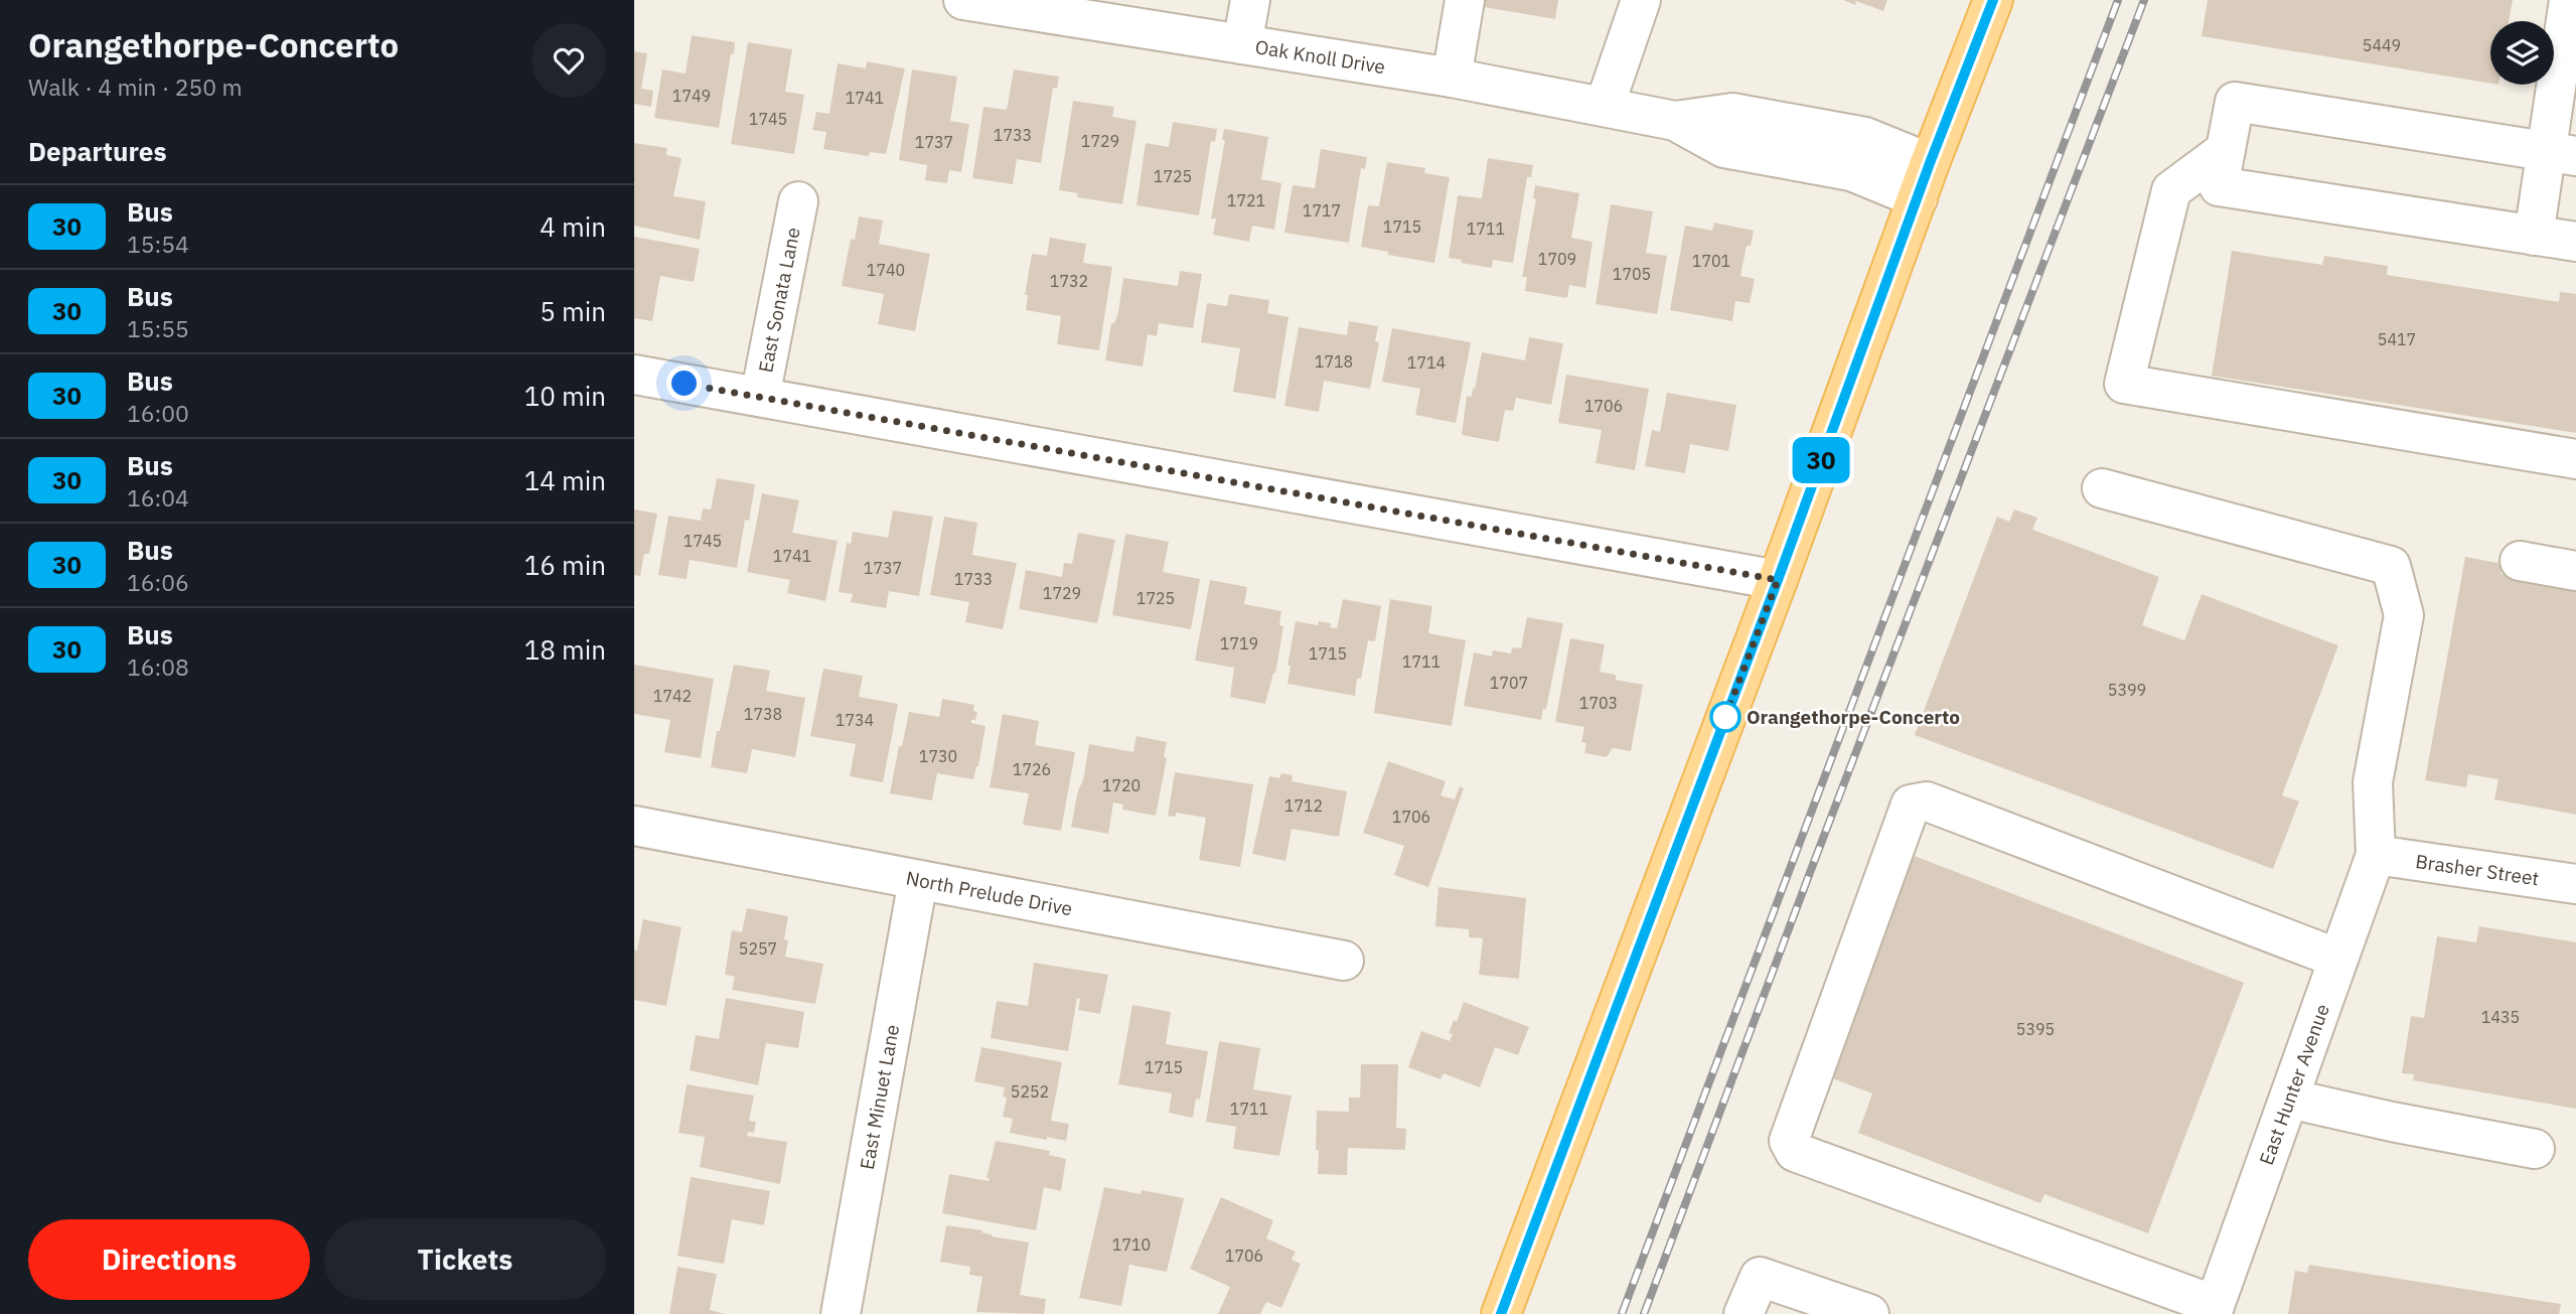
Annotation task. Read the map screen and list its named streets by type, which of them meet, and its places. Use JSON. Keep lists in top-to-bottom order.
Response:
{
  "streets": {
    "street": [
      "Oak Knoll Drive",
      "East Sonata Lane",
      "Brasher Street",
      "North Prelude Drive",
      "East Hunter Avenue",
      "East Minuet Lane"
    ]
  },
  "crossings": [
    ["Brasher Street", "East Hunter Avenue"],
    ["North Prelude Drive", "East Minuet Lane"]
  ],
  "places": ["Orangethorpe-Concerto"],
  "lines": ["bus line 30"],
  "house_numbers": [
    "5449",
    "1749",
    "1741",
    "1745",
    "1733",
    "1729",
    "1737",
    "1725",
    "1721",
    "1717",
    "1715",
    "1711",
    "1709",
    "1701",
    "1740",
    "1705",
    "1732",
    "5417",
    "1718",
    "1714",
    "1706",
    "1745",
    "1741",
    "1737",
    "1733",
    "1729",
    "1725",
    "1719",
    "1715",
    "1711",
    "1707",
    "5399",
    "1742",
    "1703",
    "1738",
    "1734",
    "1730",
    "1726",
    "1720",
    "1712",
    "1706",
    "5257",
    "1435",
    "5395",
    "1715",
    "5252",
    "1711",
    "1710",
    "1706"
  ],
  "page": {
    "heading": [
      ["Orangethorpe-Concerto", "Walk · 4 min · 250 m"],
      "Departures"
    ],
    "on_map": "30",
    "list": [
      {
        "mark": "30",
        "name": "Bus",
        "note": "15:54",
        "value": "4 min"
      },
      {
        "mark": "30",
        "name": "Bus",
        "note": "15:55",
        "value": "5 min"
      },
      {
        "mark": "30",
        "name": "Bus",
        "note": "16:00",
        "value": "10 min"
      },
      {
        "mark": "30",
        "name": "Bus",
        "note": "16:04",
        "value": "14 min"
      },
      {
        "mark": "30",
        "name": "Bus",
        "note": "16:06",
        "value": "16 min"
      },
      {
        "mark": "30",
        "name": "Bus",
        "note": "16:08",
        "value": "18 min"
      }
    ],
    "buttons": ["Directions", "Tickets"]
  }
}
